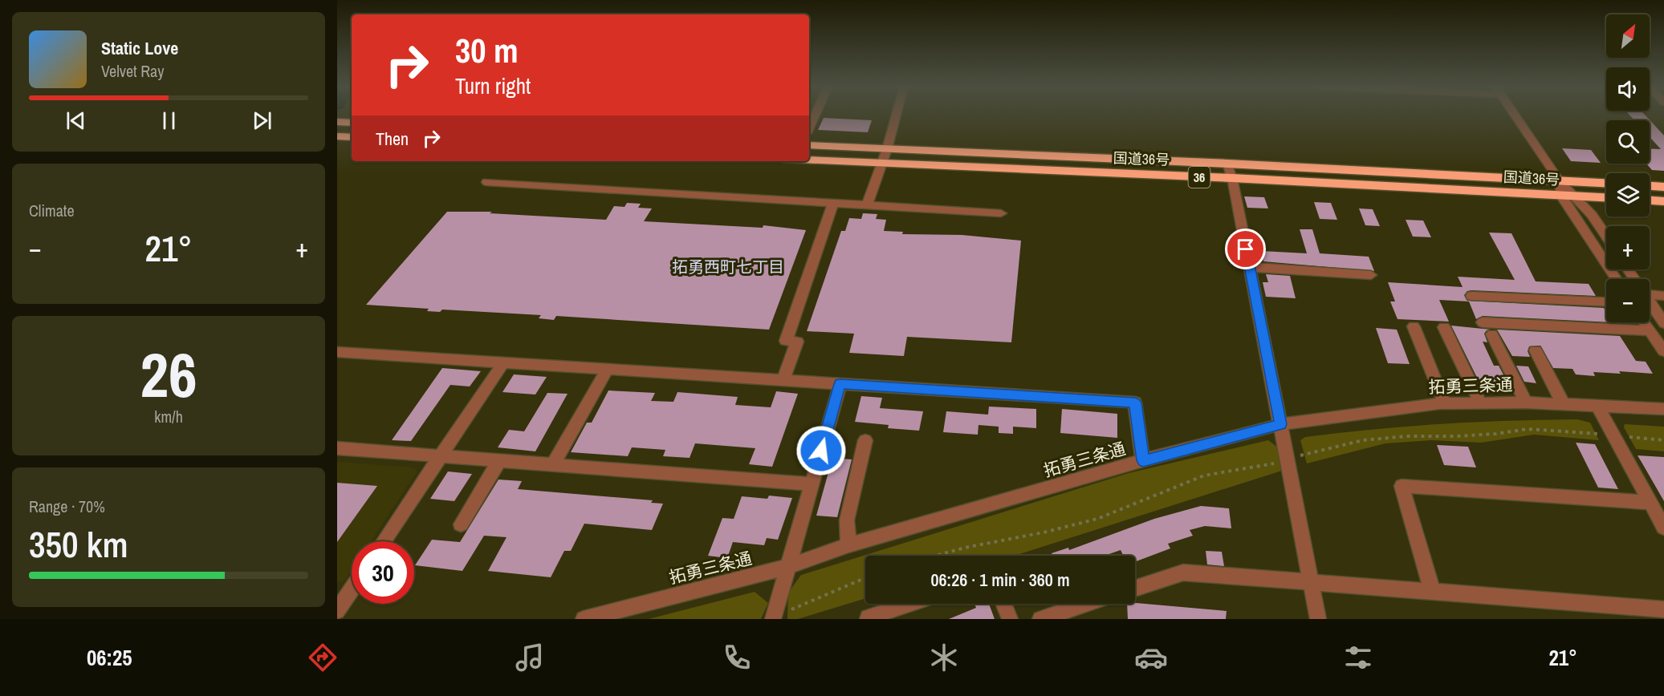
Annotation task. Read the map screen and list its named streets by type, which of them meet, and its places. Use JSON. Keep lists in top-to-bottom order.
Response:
{
  "streets": {
    "highway": ["国道36号", "36"],
    "street": ["拓勇三条通"]
  },
  "districts": ["拓勇西町七丁目"],
  "north": "top right",
  "page": {
    "map_buttons": ["+", "−"],
    "turn": ["30 m", "Turn right"],
    "song": ["Static Love", "Velvet Ray"],
    "then": "Then",
    "tile": [
      "Climate",
      ["26", "km/h"],
      ["Range · 70%", "350 km"]
    ],
    "heat": ["−", "21°", "+"],
    "limit": "30",
    "trip": "06:26 · 1 min · 360 m",
    "tabs": ["06:25", "21°"]
  }
}
